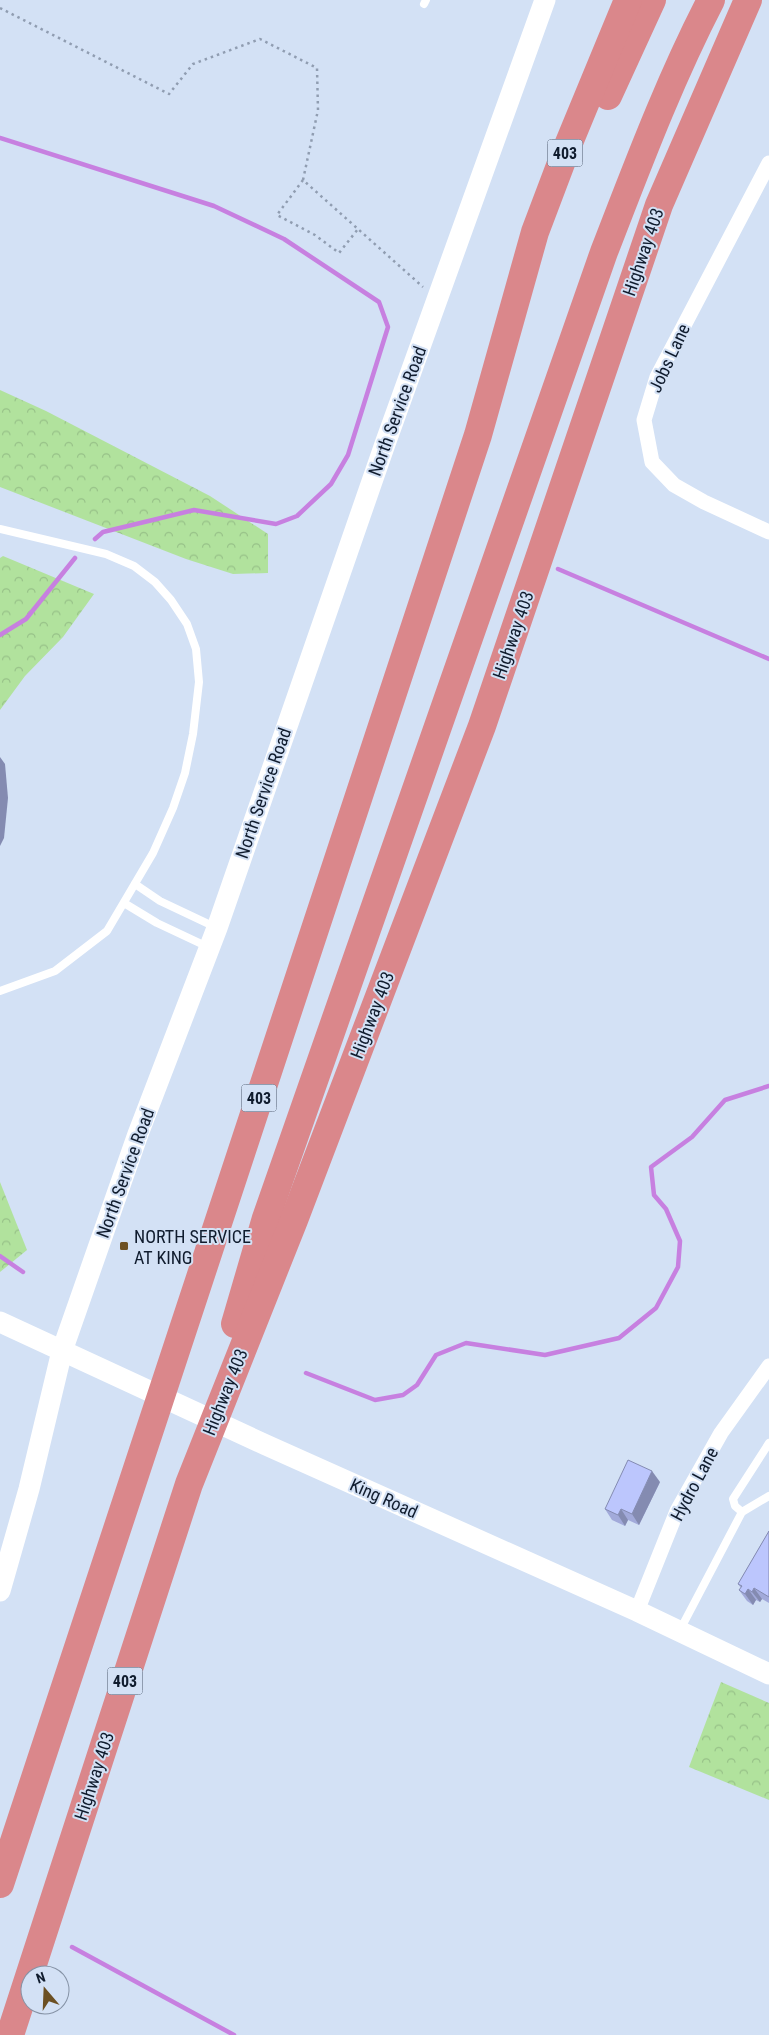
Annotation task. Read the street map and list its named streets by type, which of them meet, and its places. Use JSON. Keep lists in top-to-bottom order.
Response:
{
  "streets": {
    "highway": ["403", "Highway 403"],
    "street": [
      "Jobs Lane",
      "North Service Road",
      "Hydro Lane",
      "King Road"
    ]
  },
  "crossings": [
    ["North Service Road", "King Road"],
    ["Hydro Lane", "King Road"]
  ],
  "places": {
    "transit": ["NORTH SERVICE AT KING"]
  },
  "north": "top"
}
